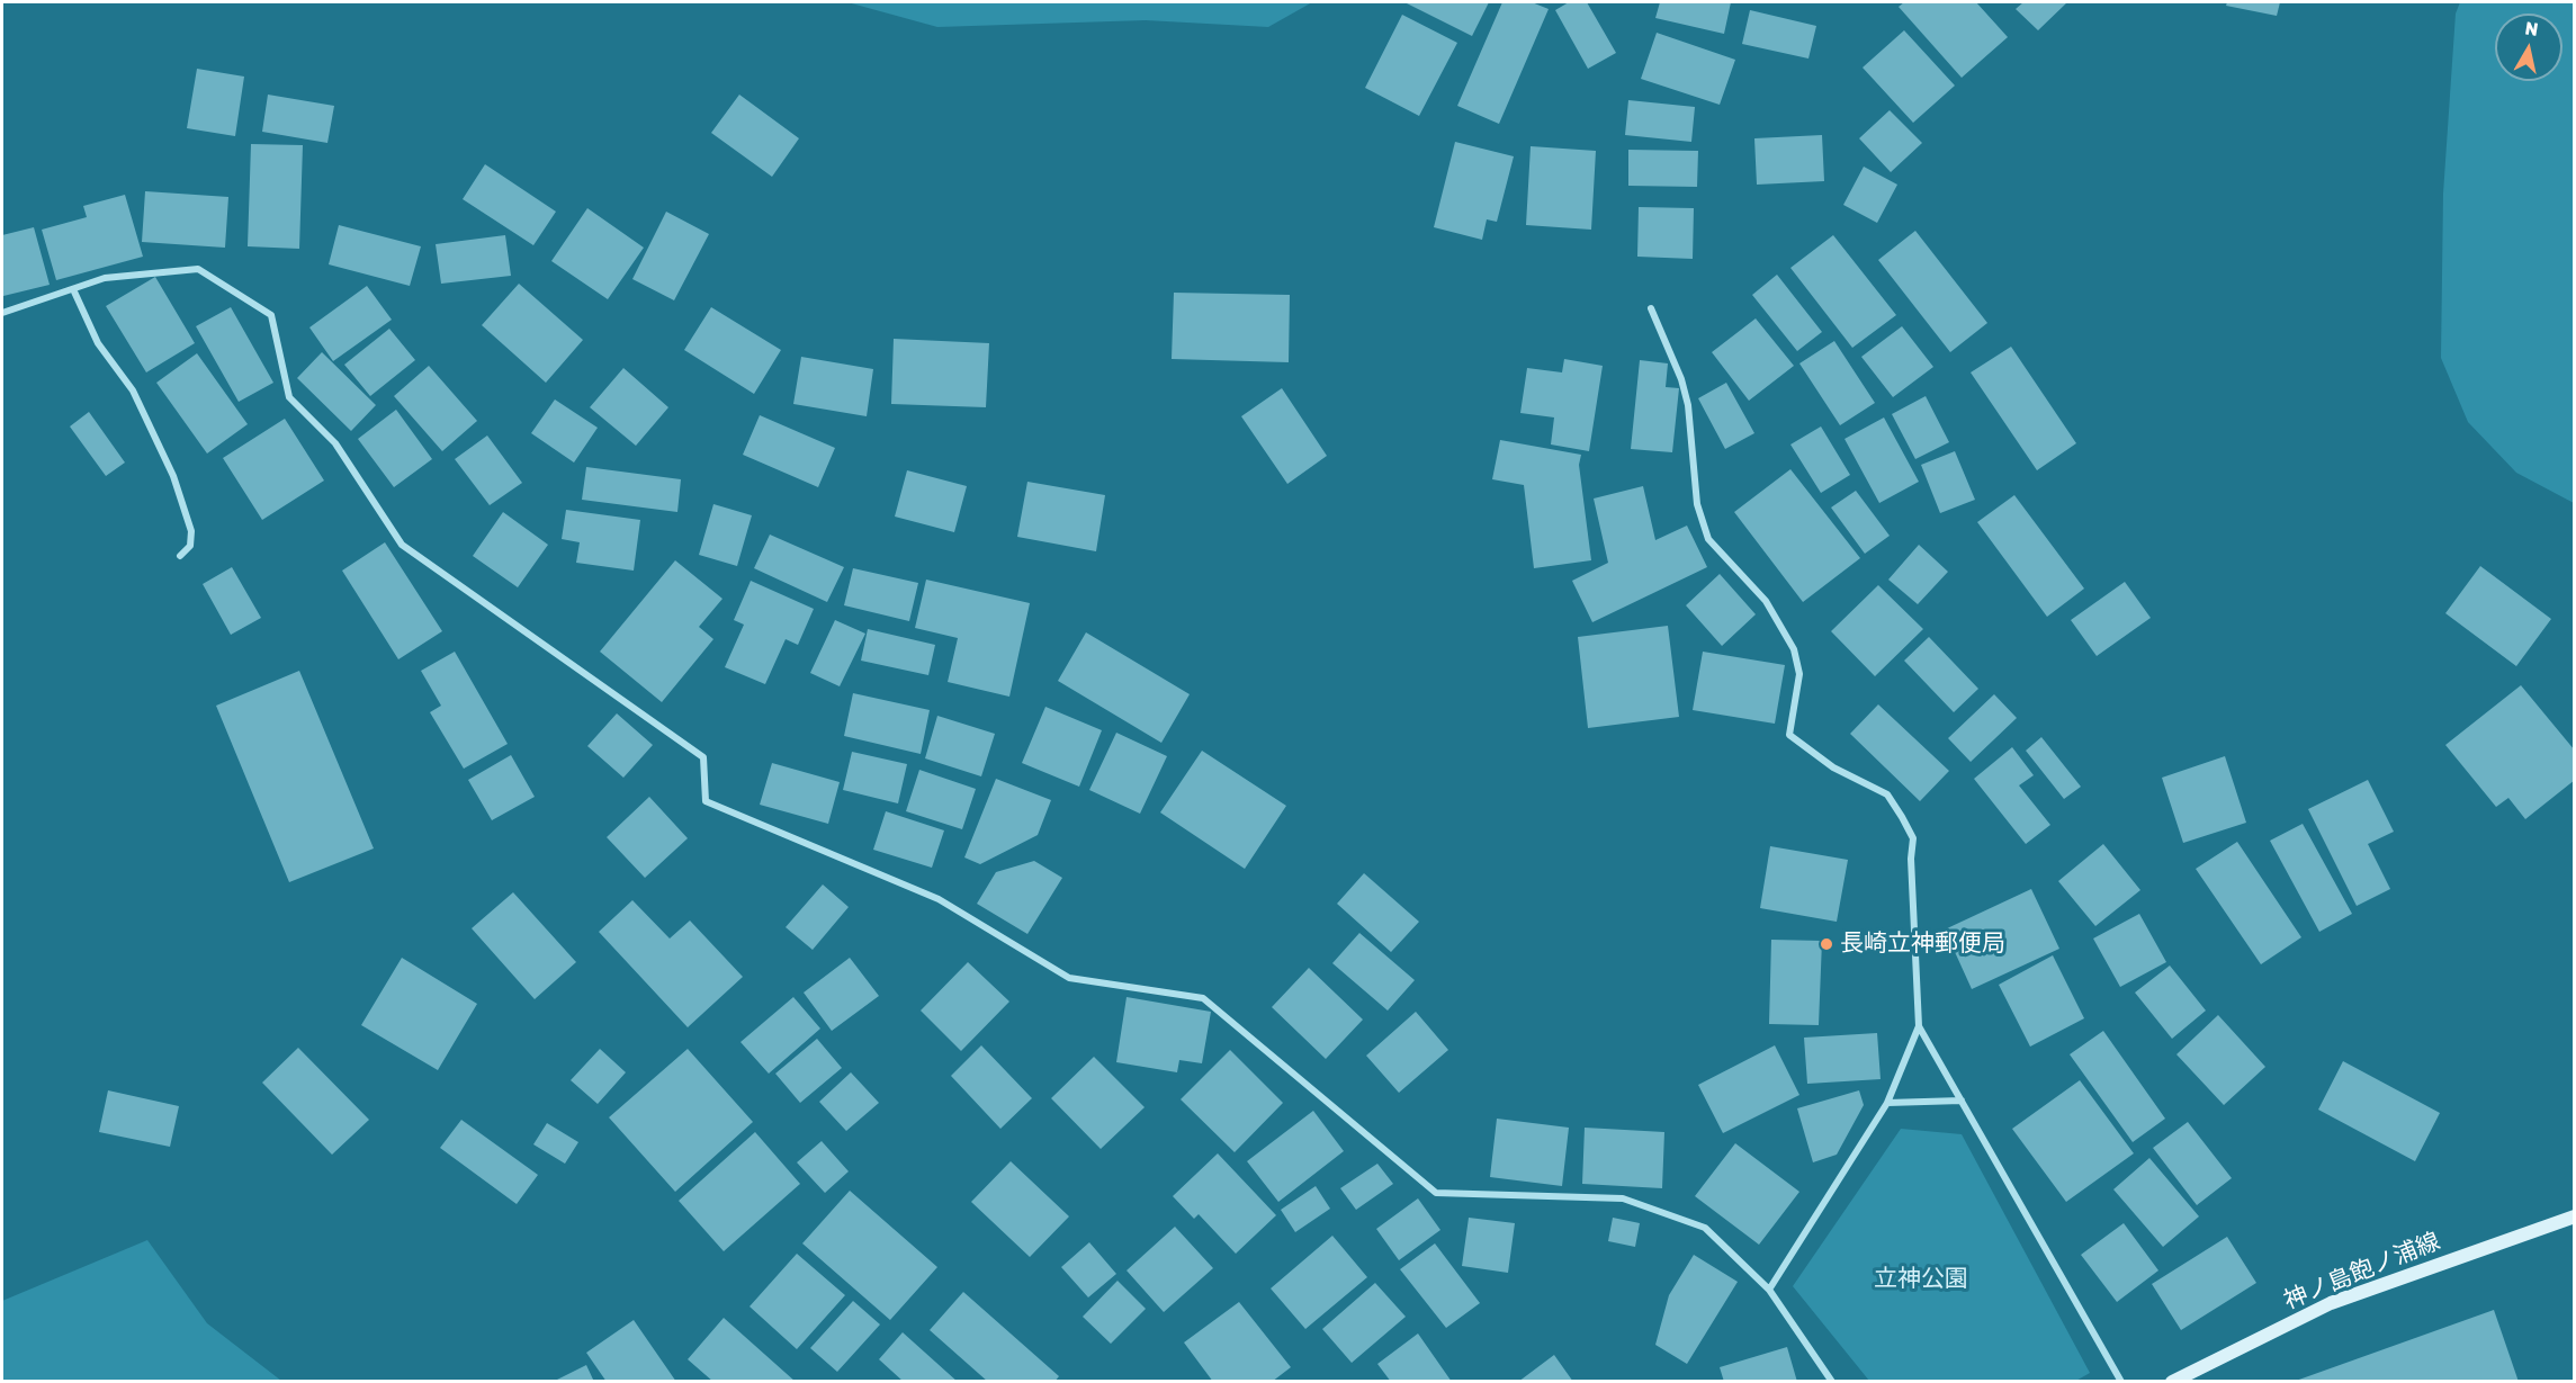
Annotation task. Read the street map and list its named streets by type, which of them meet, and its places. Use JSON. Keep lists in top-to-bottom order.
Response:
{
  "streets": {
    "main road": ["神ノ島飽ノ浦線"]
  },
  "parks": ["立神公園"],
  "places": ["長崎立神郵便局"],
  "north": "top"
}
